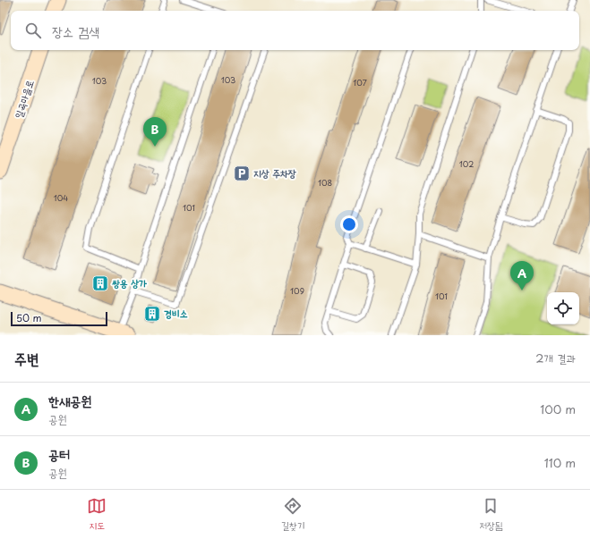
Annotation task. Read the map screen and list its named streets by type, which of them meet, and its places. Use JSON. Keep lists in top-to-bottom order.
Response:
{
  "streets": {
    "street": ["일곡마을로"]
  },
  "places": {
    "parking": ["지상 주차장"],
    "building": ["쌍용 상가", "경비소"]
  },
  "house_numbers": [
    "103",
    "103",
    "107",
    "102",
    "108",
    "104",
    "101",
    "109",
    "101"
  ],
  "scale_bar": "50 m",
  "page": {
    "search": "장소 검색",
    "pins": ["B", "A"],
    "scale": "50 m",
    "heading": ["주변", "2개 결과"],
    "list": [
      {
        "mark": "A",
        "name": "한새공원",
        "note": "공원",
        "value": "100 m"
      },
      {
        "mark": "B",
        "name": "공터",
        "note": "공원",
        "value": "110 m"
      }
    ],
    "nav": ["지도", "길찾기", "저장됨"]
  }
}
